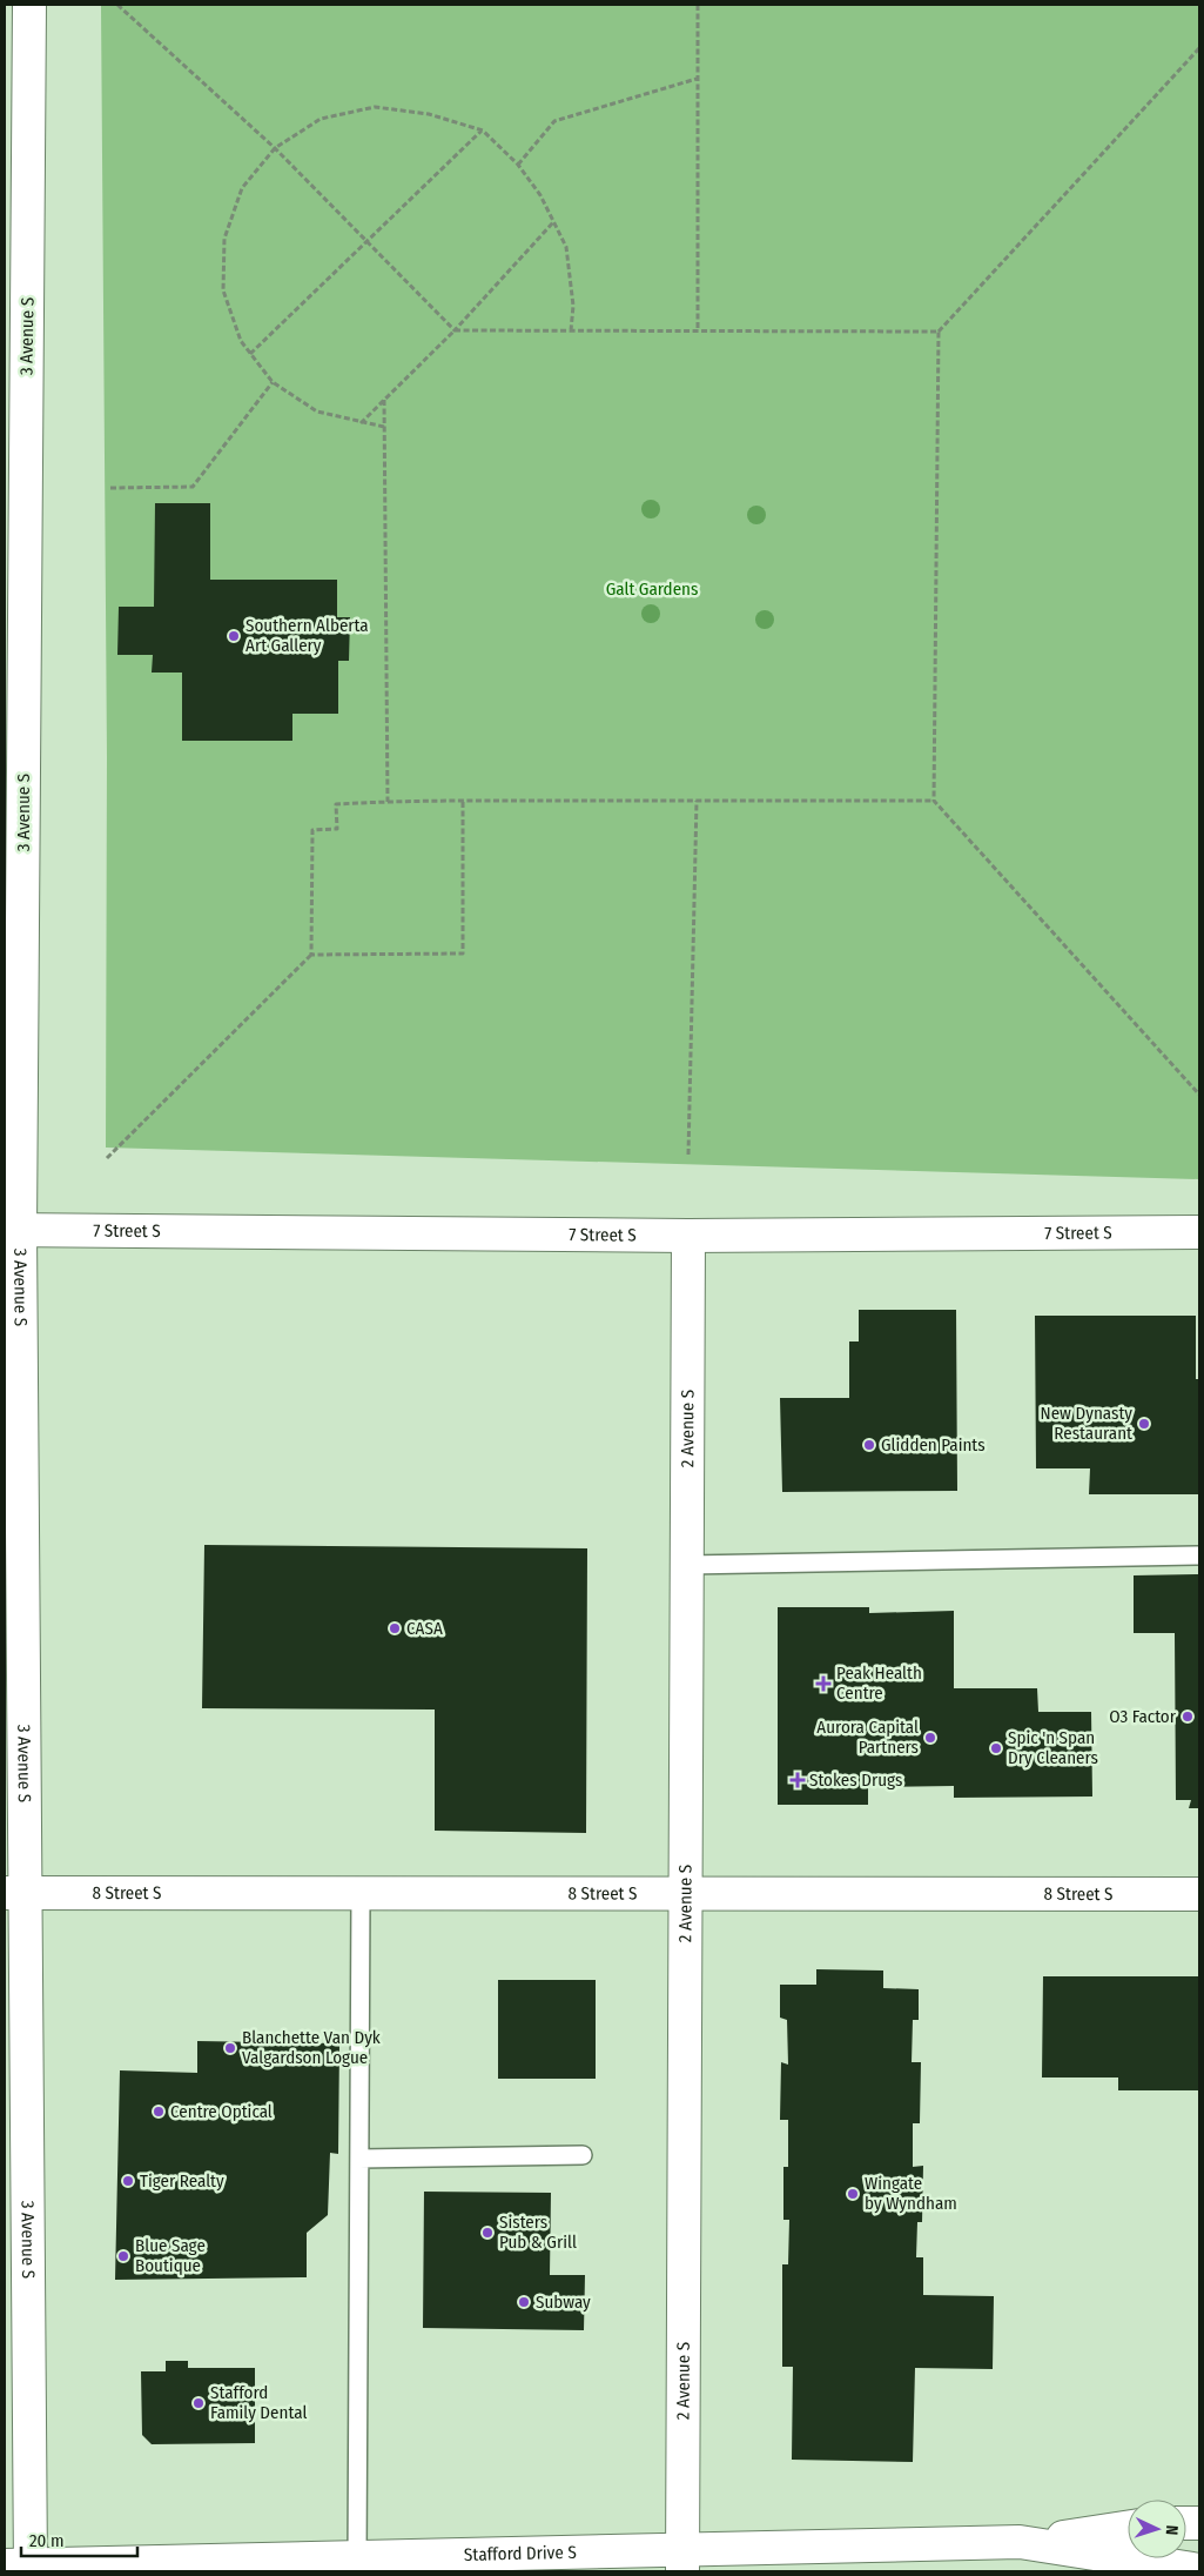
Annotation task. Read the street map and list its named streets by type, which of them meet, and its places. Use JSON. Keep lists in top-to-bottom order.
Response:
{
  "streets": {
    "main road": [
      "3 Avenue S",
      "7 Street S",
      "2 Avenue S",
      "8 Street S",
      "Stafford Drive S"
    ]
  },
  "crossings": [
    ["3 Avenue S", "7 Street S"],
    ["3 Avenue S", "8 Street S"],
    ["3 Avenue S", "Stafford Drive S"],
    ["7 Street S", "2 Avenue S"],
    ["2 Avenue S", "8 Street S"],
    ["2 Avenue S", "Stafford Drive S"]
  ],
  "parks": ["Galt Gardens"],
  "places": {
    "other": [
      "Southern Alberta Art Gallery",
      "New Dynasty Restaurant",
      "Glidden Paints",
      "CASA",
      "O3 Factor",
      "Aurora Capital Partners",
      "Spic 'n Span Dry Cleaners",
      "Blanchette Van Dyk Valgardson Logue",
      "Centre Optical",
      "Tiger Realty",
      "Wingate by Wyndham",
      "Sisters Pub & Grill",
      "Blue Sage Boutique",
      "Subway",
      "Stafford Family Dental"
    ],
    "health": ["Peak Health Centre", "Stokes Drugs"]
  },
  "scale_bar": "20 m",
  "north": "right"
}
